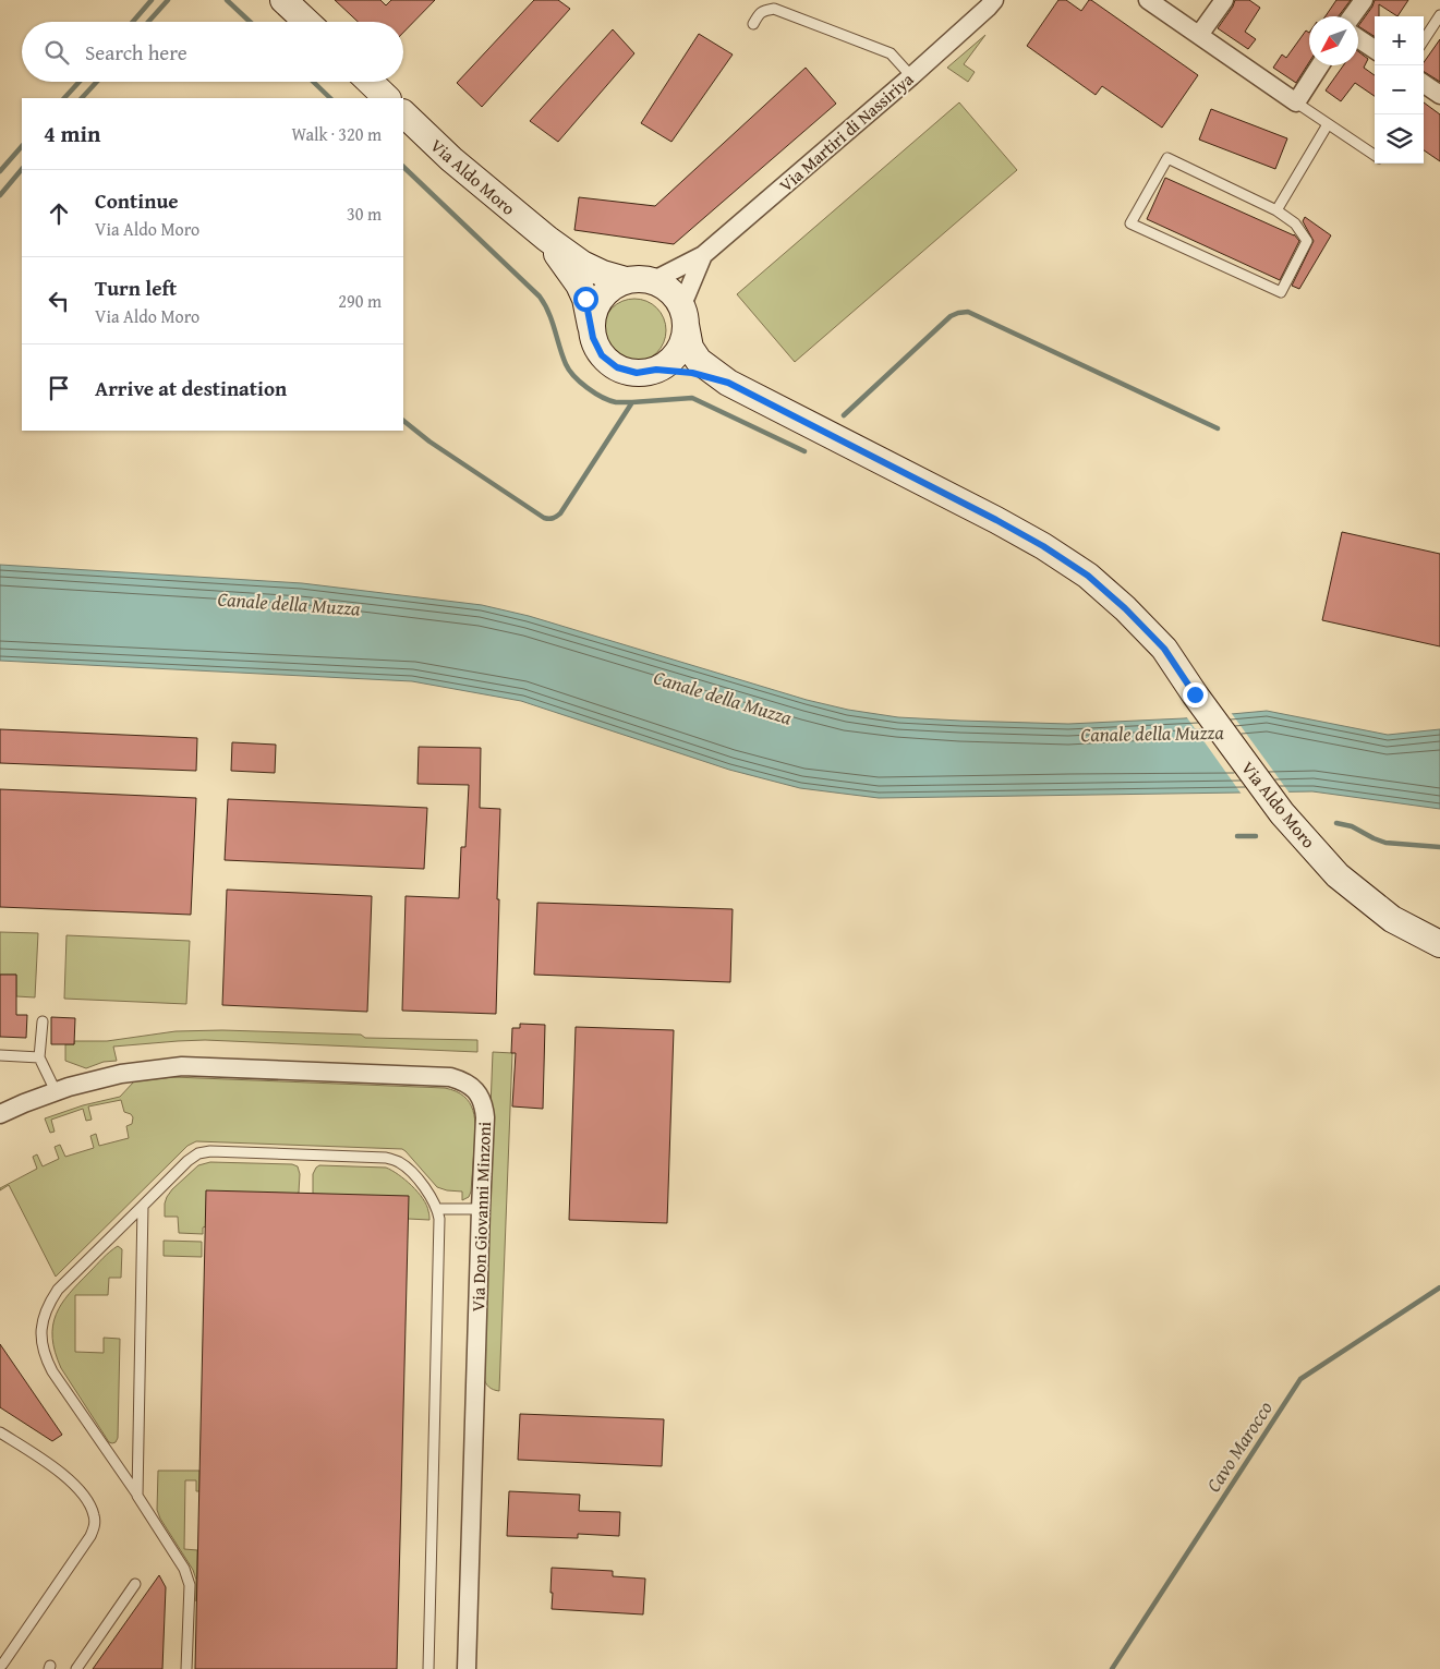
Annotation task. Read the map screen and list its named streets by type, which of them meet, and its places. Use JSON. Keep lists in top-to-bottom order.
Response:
{
  "streets": {
    "street": ["Via Martiri di Nassiriya", "Via Aldo Moro", "Via Don Giovanni Minzoni"]
  },
  "crossings": [
    ["Via Martiri di Nassiriya", "Via Aldo Moro"]
  ],
  "water": ["Canale della Muzza", "Cavo Marocco"],
  "north": "bottom left",
  "page": {
    "map_buttons": ["+", "−"],
    "search": "Search here",
    "heading": ["4 min", "Walk · 320 m"],
    "list": [
      ["Continue", "Via Aldo Moro", "30 m"],
      ["Turn left", "Via Aldo Moro", "290 m"],
      "Arrive at destination"
    ]
  }
}
